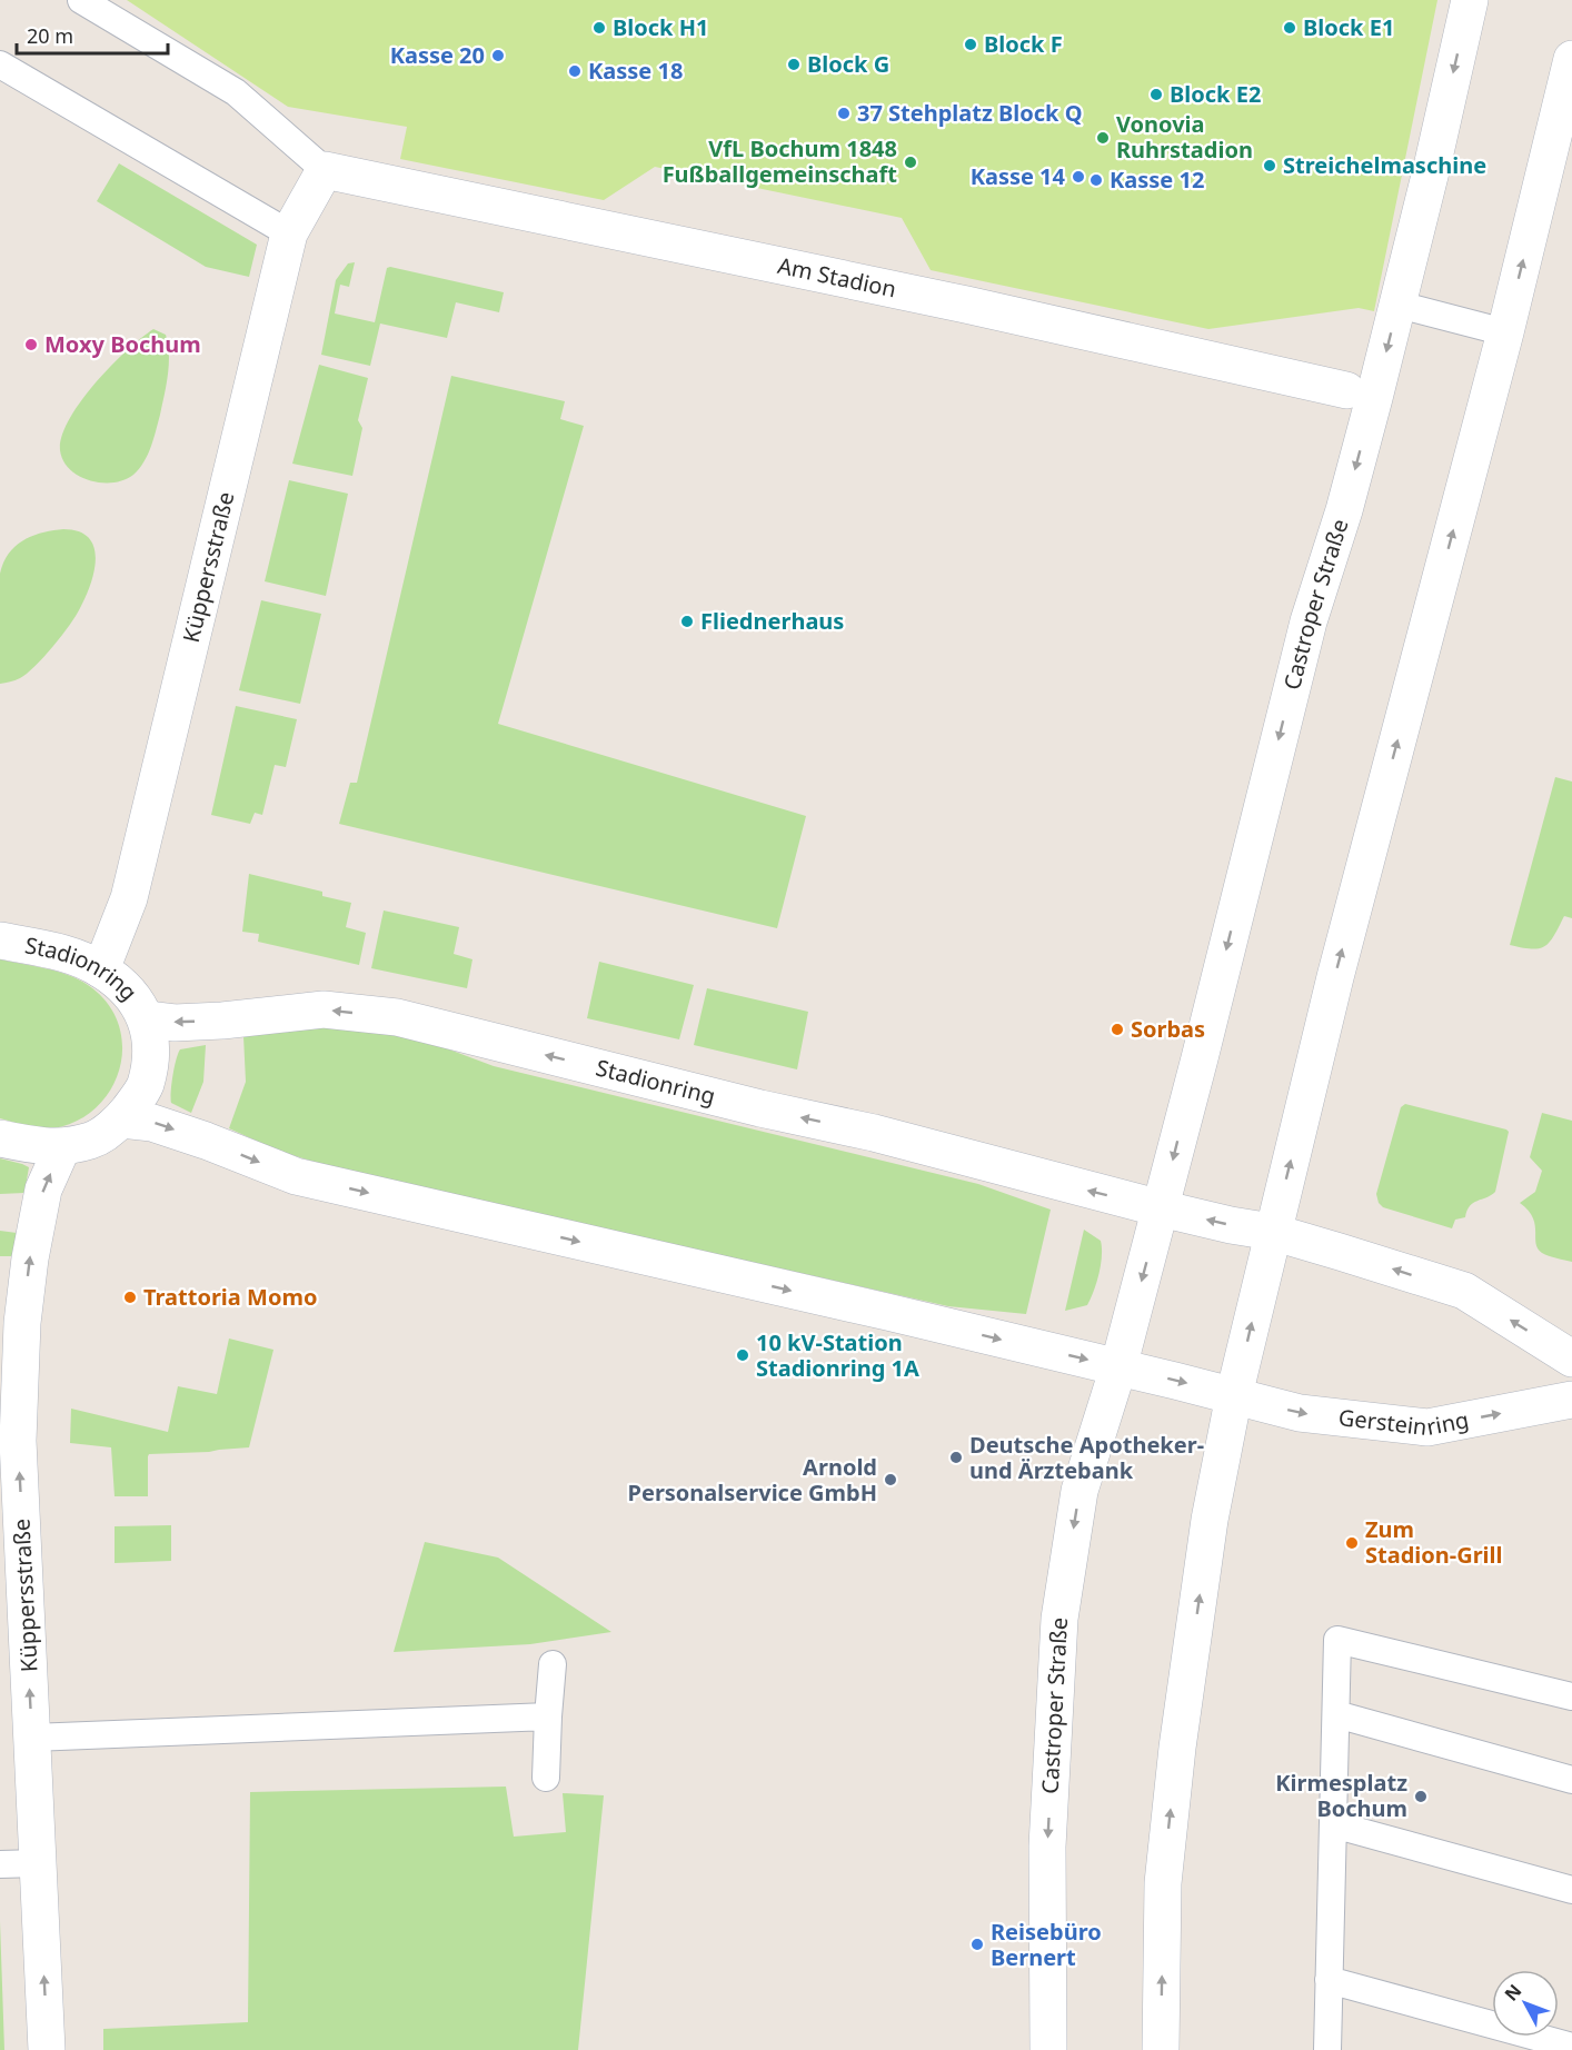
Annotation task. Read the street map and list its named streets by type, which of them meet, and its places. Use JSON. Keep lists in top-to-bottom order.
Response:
{
  "streets": {
    "main road": [
      "Am Stadion",
      "Küppersstraße",
      "Castroper Straße",
      "Stadionring",
      "Gersteinring"
    ]
  },
  "crossings": [
    ["Am Stadion", "Küppersstraße"],
    ["Küppersstraße", "Stadionring"],
    ["Castroper Straße", "Stadionring"]
  ],
  "one_way": ["Küppersstraße"],
  "places": [
    "Block H1",
    "Block E1",
    "Block F",
    "Kasse 20",
    "Block G",
    "Kasse 18",
    "Block E2",
    "37 Stehplatz Block Q",
    "Vonovia Ruhrstadion",
    "VfL Bochum 1848 Fußballgemeinschaft",
    "Streichelmaschine",
    "Kasse 14",
    "Kasse 12",
    "Moxy Bochum",
    "Fliednerhaus",
    "Sorbas",
    "Trattoria Momo",
    "10 kV-Station Stadionring 1A",
    "Deutsche Apotheker- und Ärztebank",
    "Arnold Personalservice GmbH",
    "Zum Stadion-Grill",
    "Kirmesplatz Bochum",
    "Reisebüro Bernert"
  ],
  "scale_bar": "20 m",
  "north": "top left"
}
